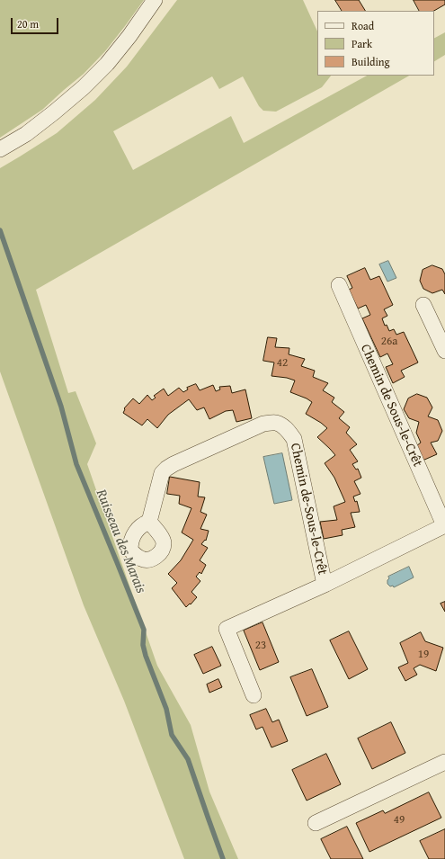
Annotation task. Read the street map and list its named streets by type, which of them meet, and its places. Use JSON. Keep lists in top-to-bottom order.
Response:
{
  "streets": {
    "street": ["Chemin de Sous-le-Crêt", "Chemin de-Sous-le-Crêt"]
  },
  "crossings": [
    ["Chemin de Sous-le-Crêt", "Chemin de-Sous-le-Crêt"]
  ],
  "water": ["Ruisseau des Marais"],
  "house_numbers": [
    "26a",
    "42",
    "23",
    "19",
    "49"
  ],
  "legend": ["Road", "Park", "Building"],
  "scale_bar": "20 m"
}
